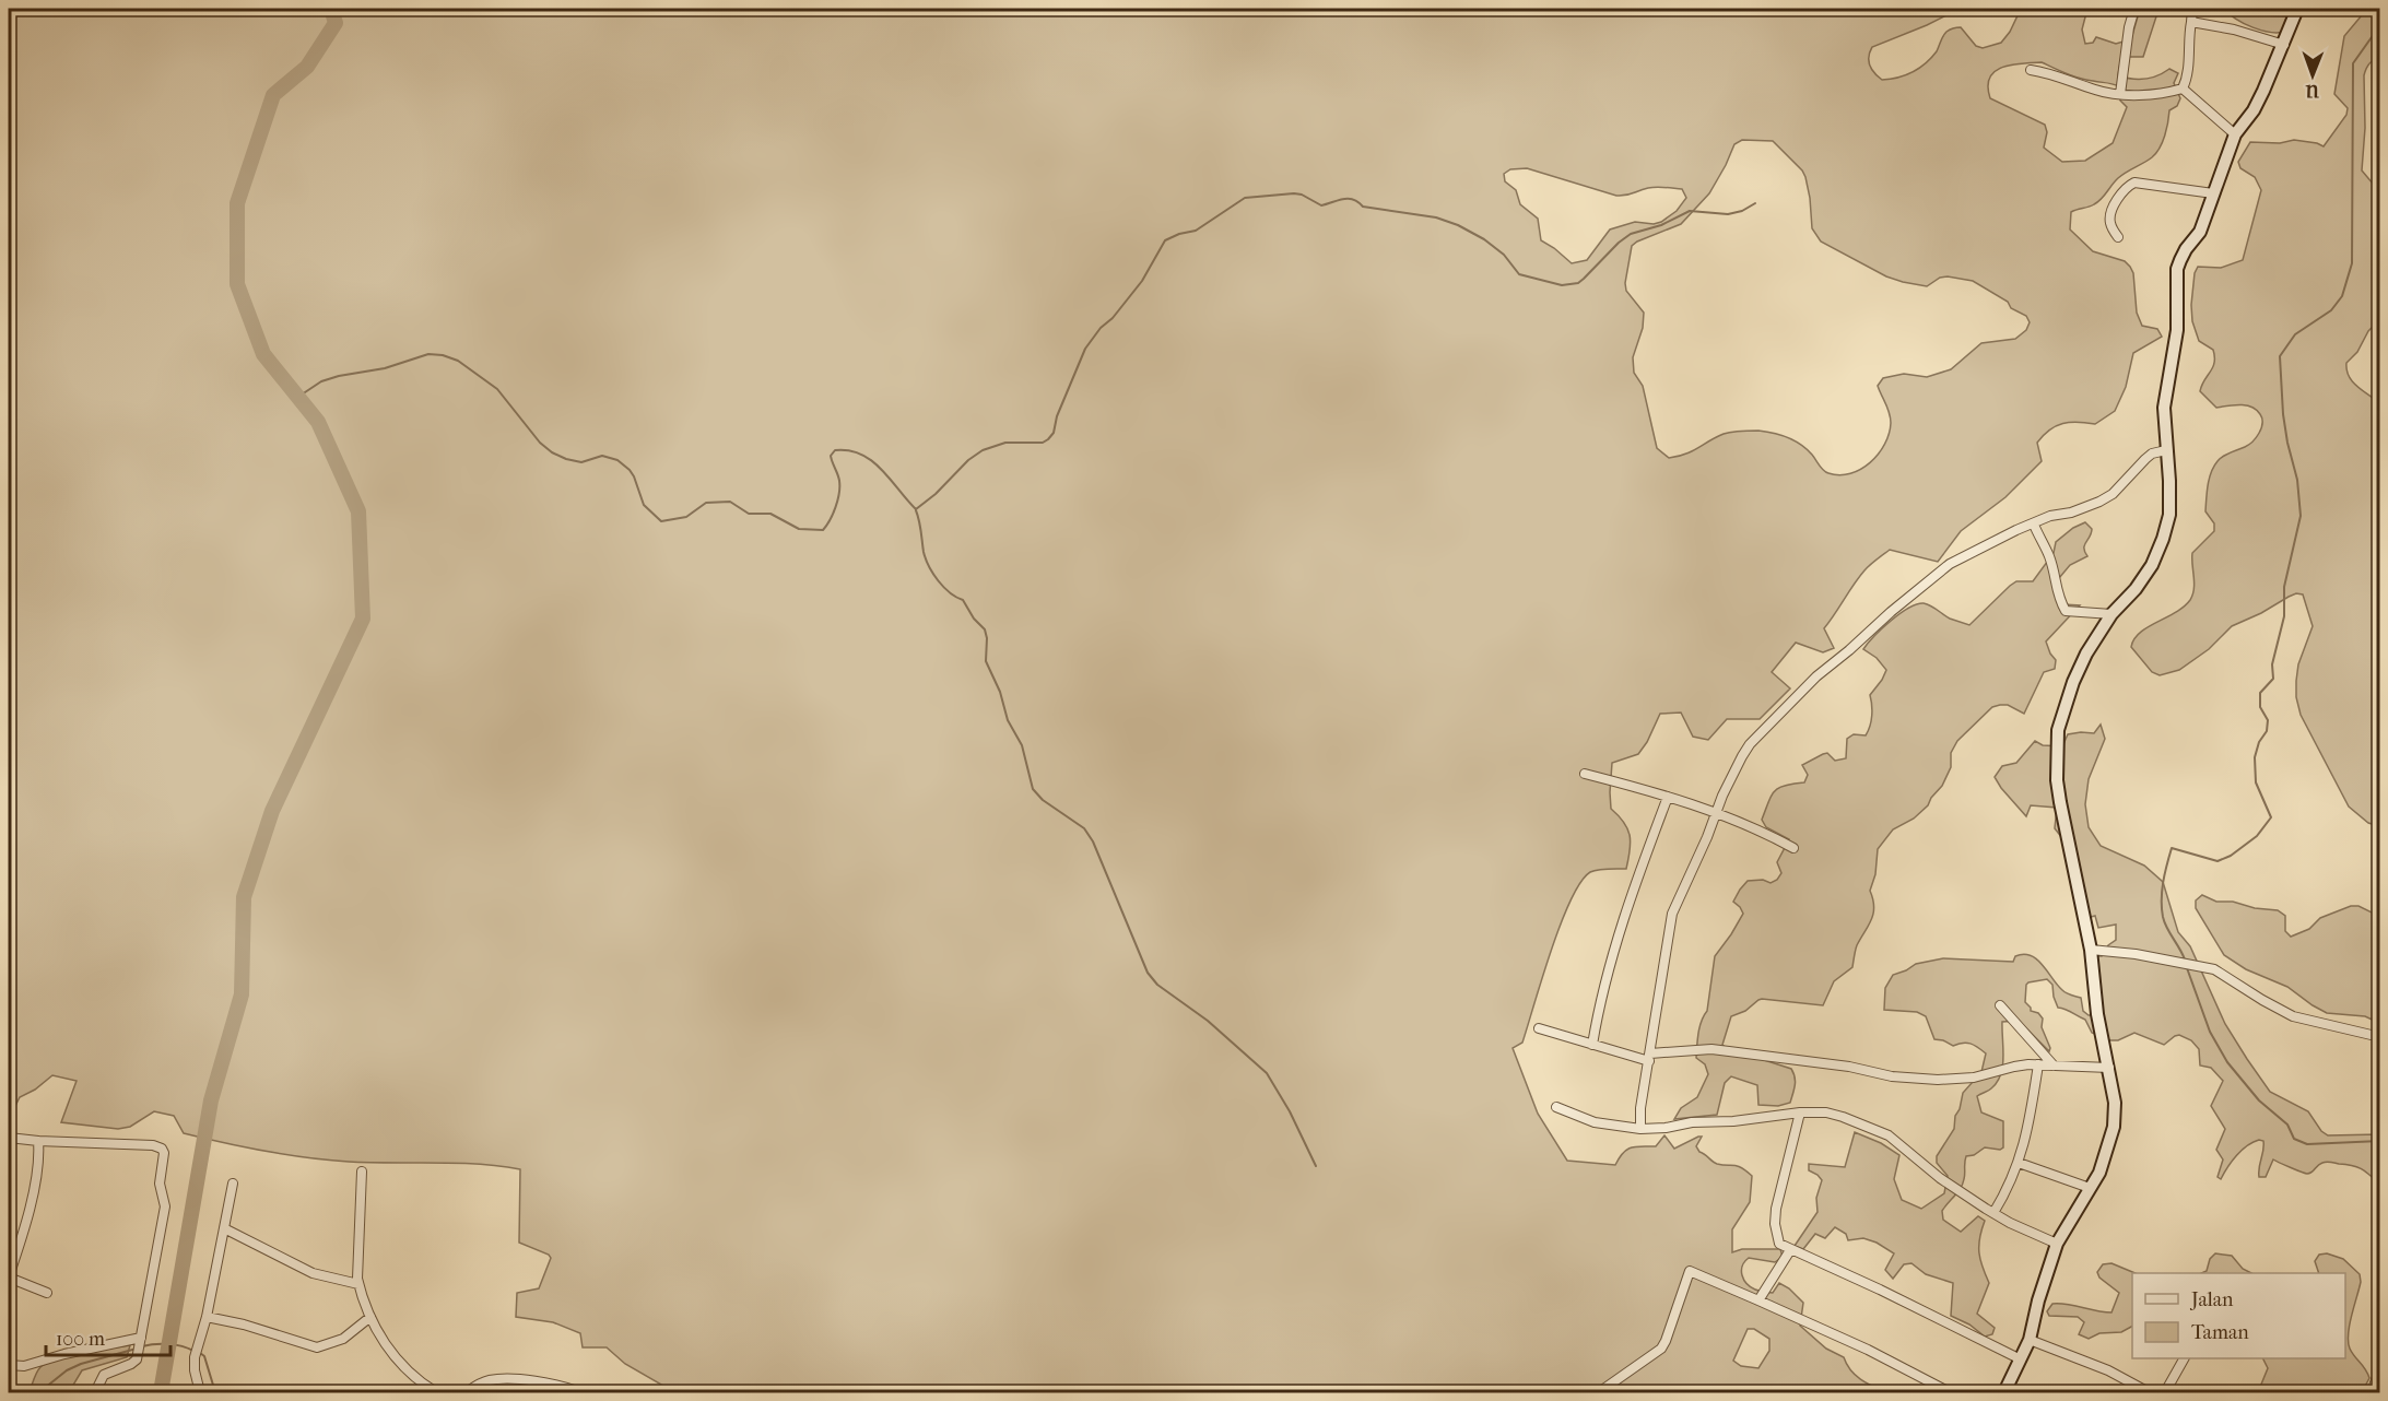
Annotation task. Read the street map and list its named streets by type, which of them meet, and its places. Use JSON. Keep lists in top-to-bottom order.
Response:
{
  "legend": ["Jalan", "Taman"],
  "scale_bar": "100 m",
  "north": "bottom"
}
